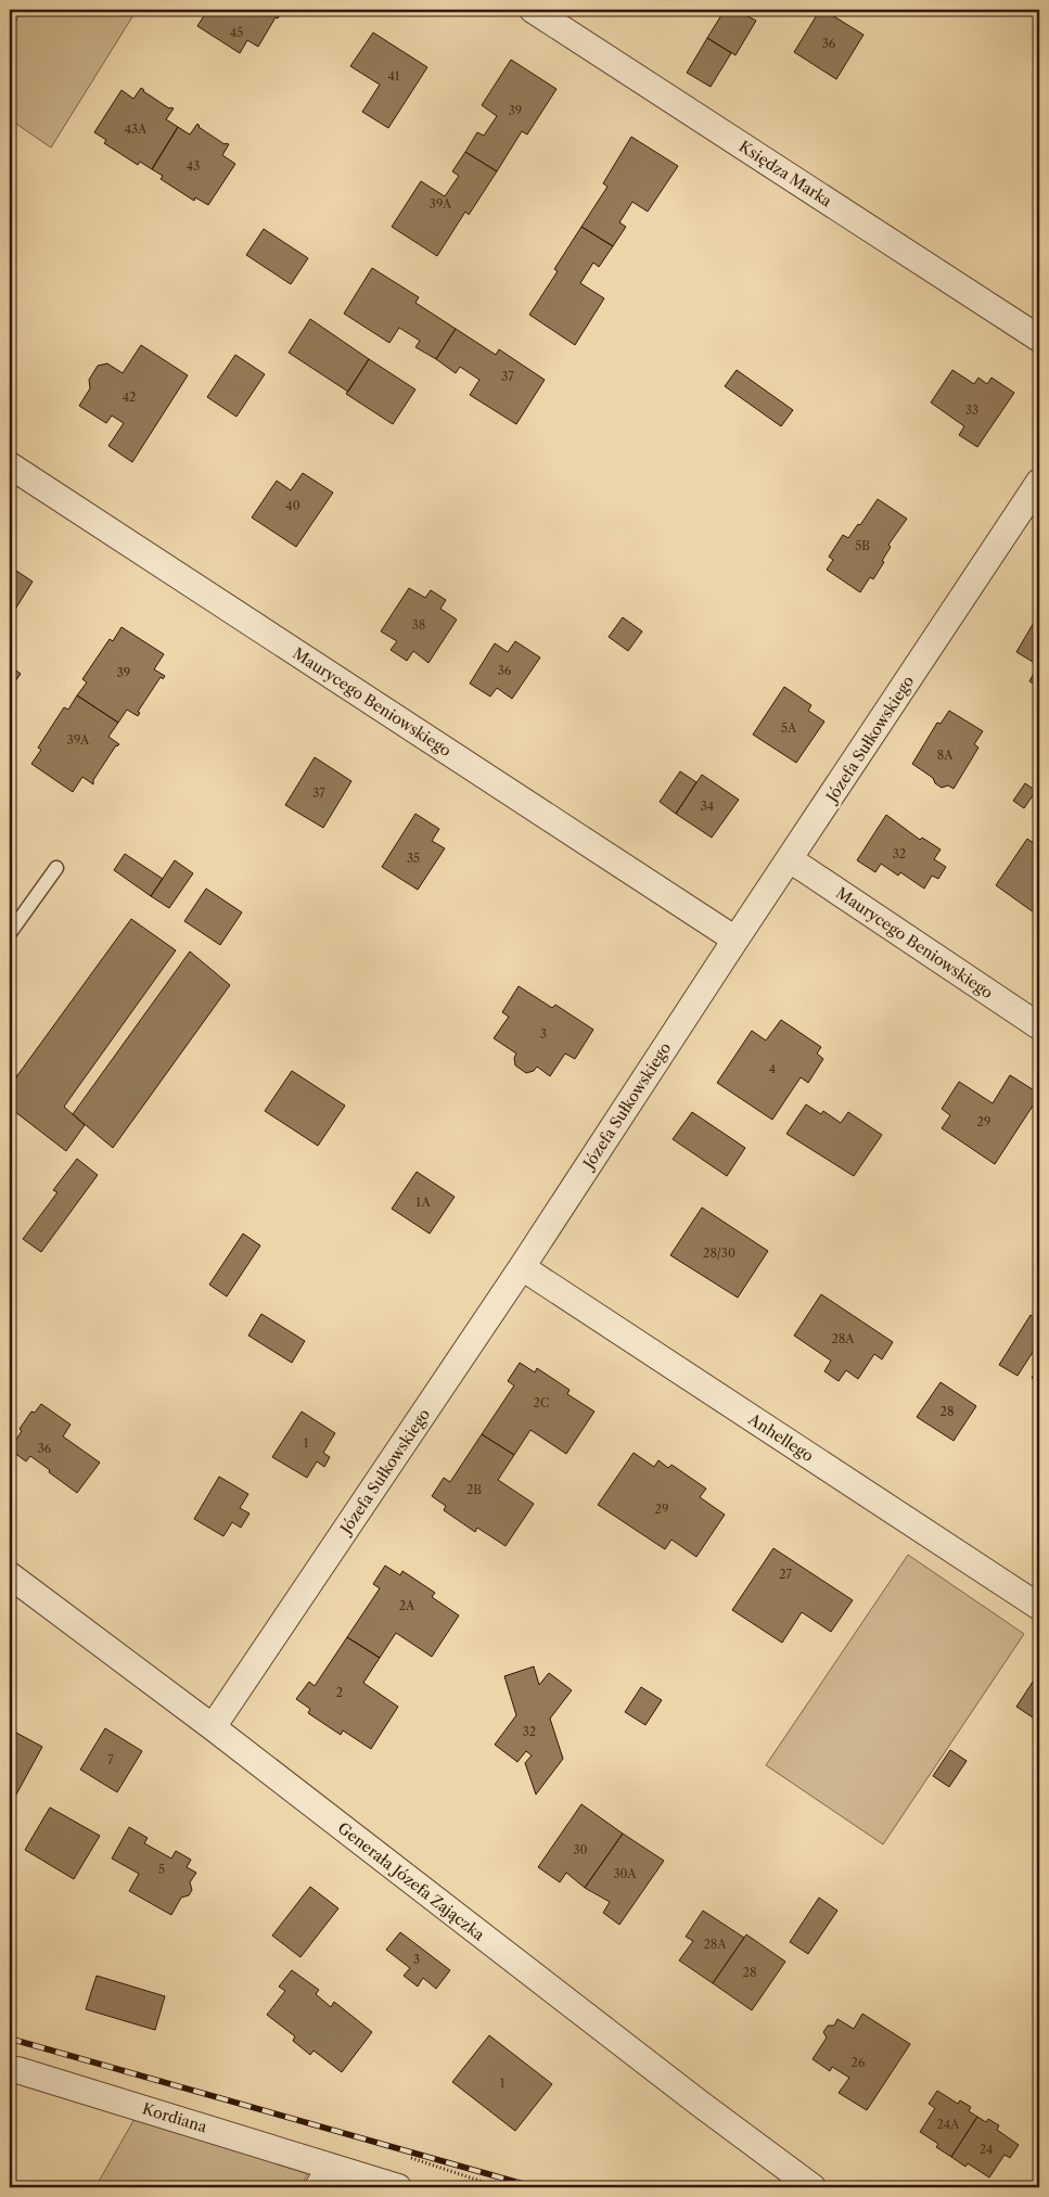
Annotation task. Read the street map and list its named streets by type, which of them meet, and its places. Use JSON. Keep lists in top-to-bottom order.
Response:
{
  "streets": {
    "street": [
      "Księdza Marka",
      "Maurycego Beniowskiego",
      "Józefa Sułkowskiego",
      "Anhellego",
      "Generała Józefa Zajączka",
      "Kordiana"
    ]
  },
  "crossings": [
    ["Maurycego Beniowskiego", "Józefa Sułkowskiego"],
    ["Józefa Sułkowskiego", "Anhellego"],
    ["Józefa Sułkowskiego", "Generała Józefa Zajączka"]
  ],
  "house_numbers": [
    "45",
    "36",
    "41",
    "39",
    "43A",
    "43",
    "39A",
    "37",
    "42",
    "33",
    "40",
    "5B",
    "38",
    "36",
    "39",
    "5A",
    "39A",
    "8A",
    "37",
    "34",
    "32",
    "35",
    "3",
    "4",
    "29",
    "1A",
    "28/30",
    "28A",
    "2C",
    "28",
    "1",
    "36",
    "2B",
    "29",
    "27",
    "2A",
    "2",
    "32",
    "7",
    "30",
    "5",
    "30A",
    "28A",
    "3",
    "28",
    "26",
    "1",
    "24A",
    "24"
  ]
}
